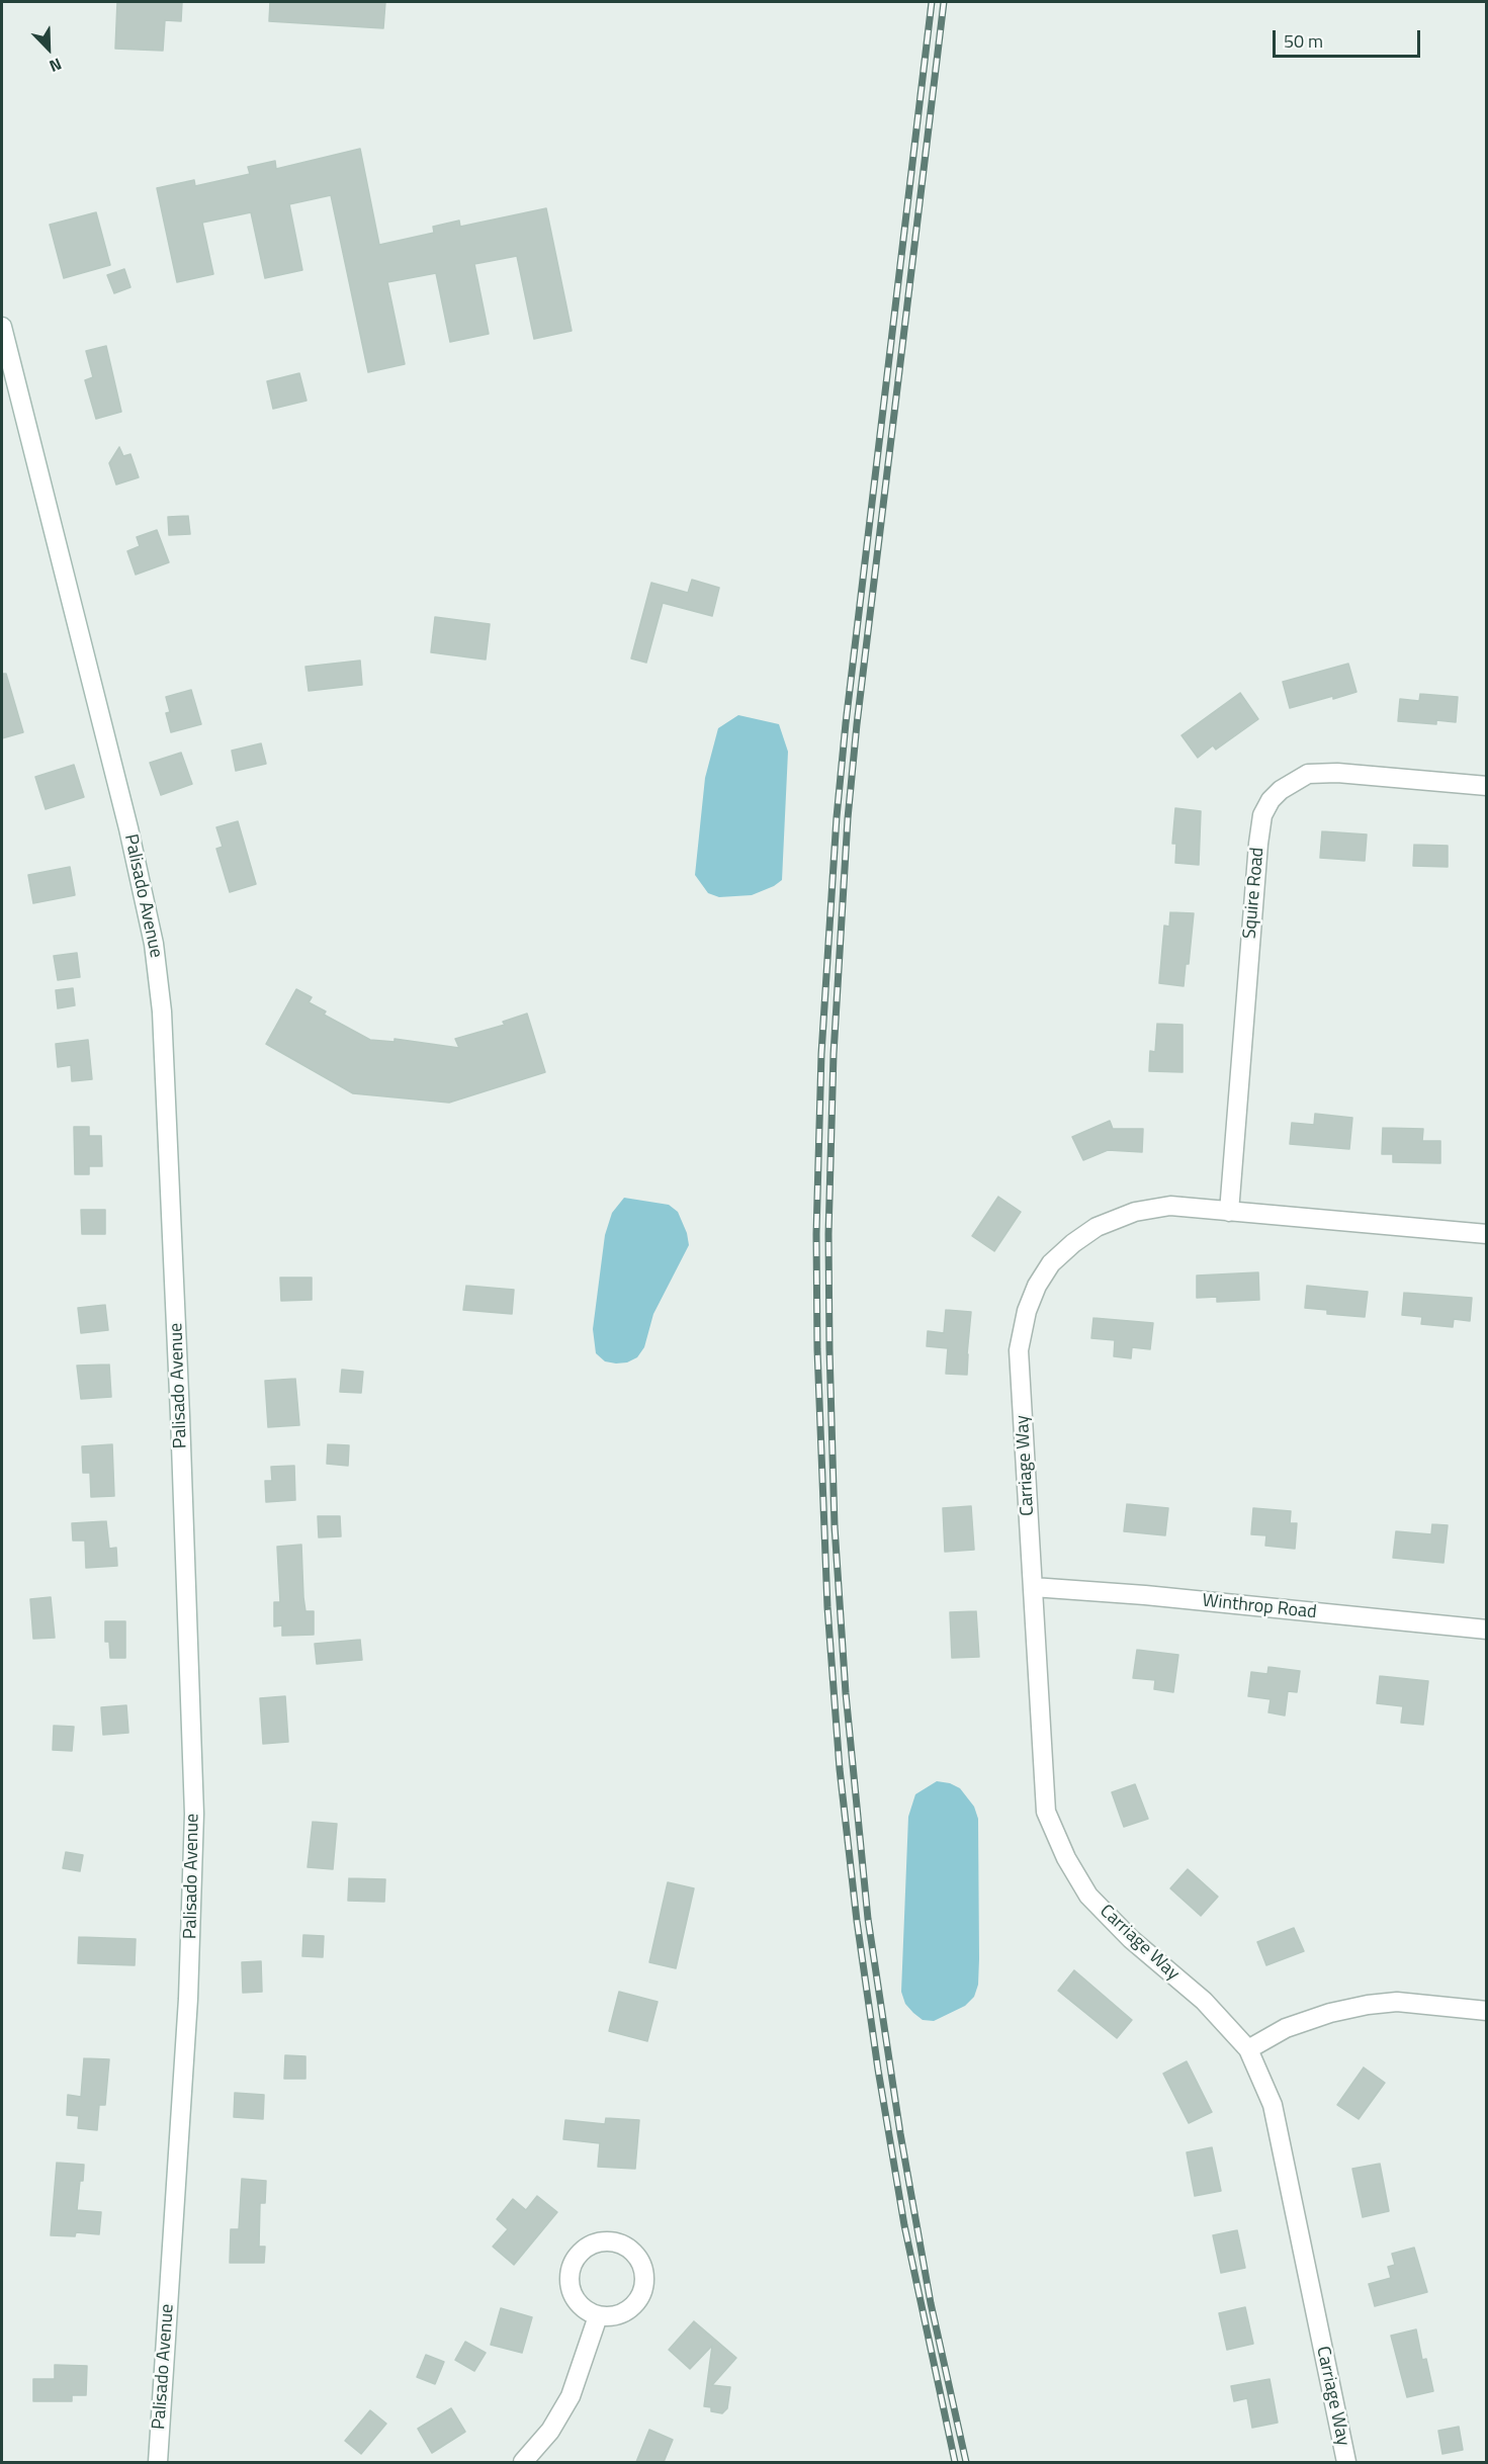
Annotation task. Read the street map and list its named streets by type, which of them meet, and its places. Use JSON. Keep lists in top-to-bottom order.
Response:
{
  "streets": {
    "street": [
      "Squire Road",
      "Palisado Avenue",
      "Carriage Way",
      "Winthrop Road"
    ]
  },
  "crossings": [
    ["Squire Road", "Carriage Way"],
    ["Carriage Way", "Winthrop Road"]
  ],
  "scale_bar": "50 m",
  "north": "bottom right"
}
